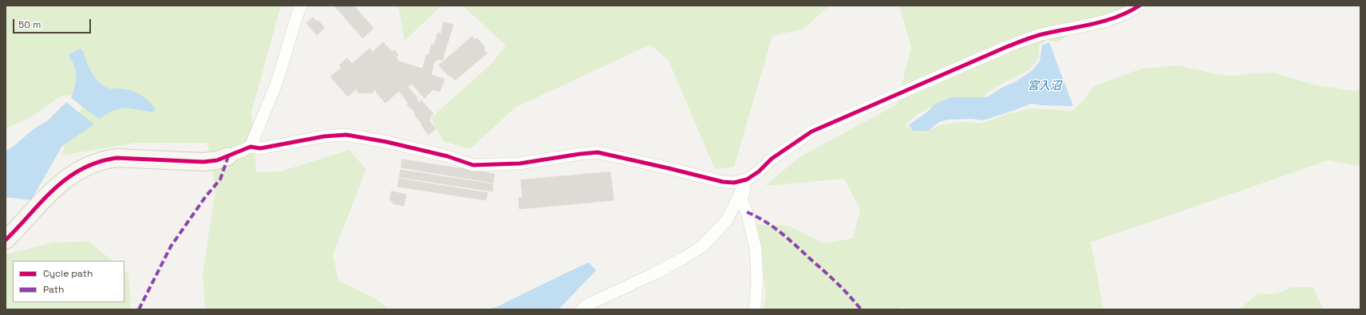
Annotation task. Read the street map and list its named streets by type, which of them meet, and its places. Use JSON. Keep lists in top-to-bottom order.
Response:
{
  "water": ["宮入沼"],
  "legend": ["Cycle path", "Path"],
  "scale_bar": "50 m"
}
